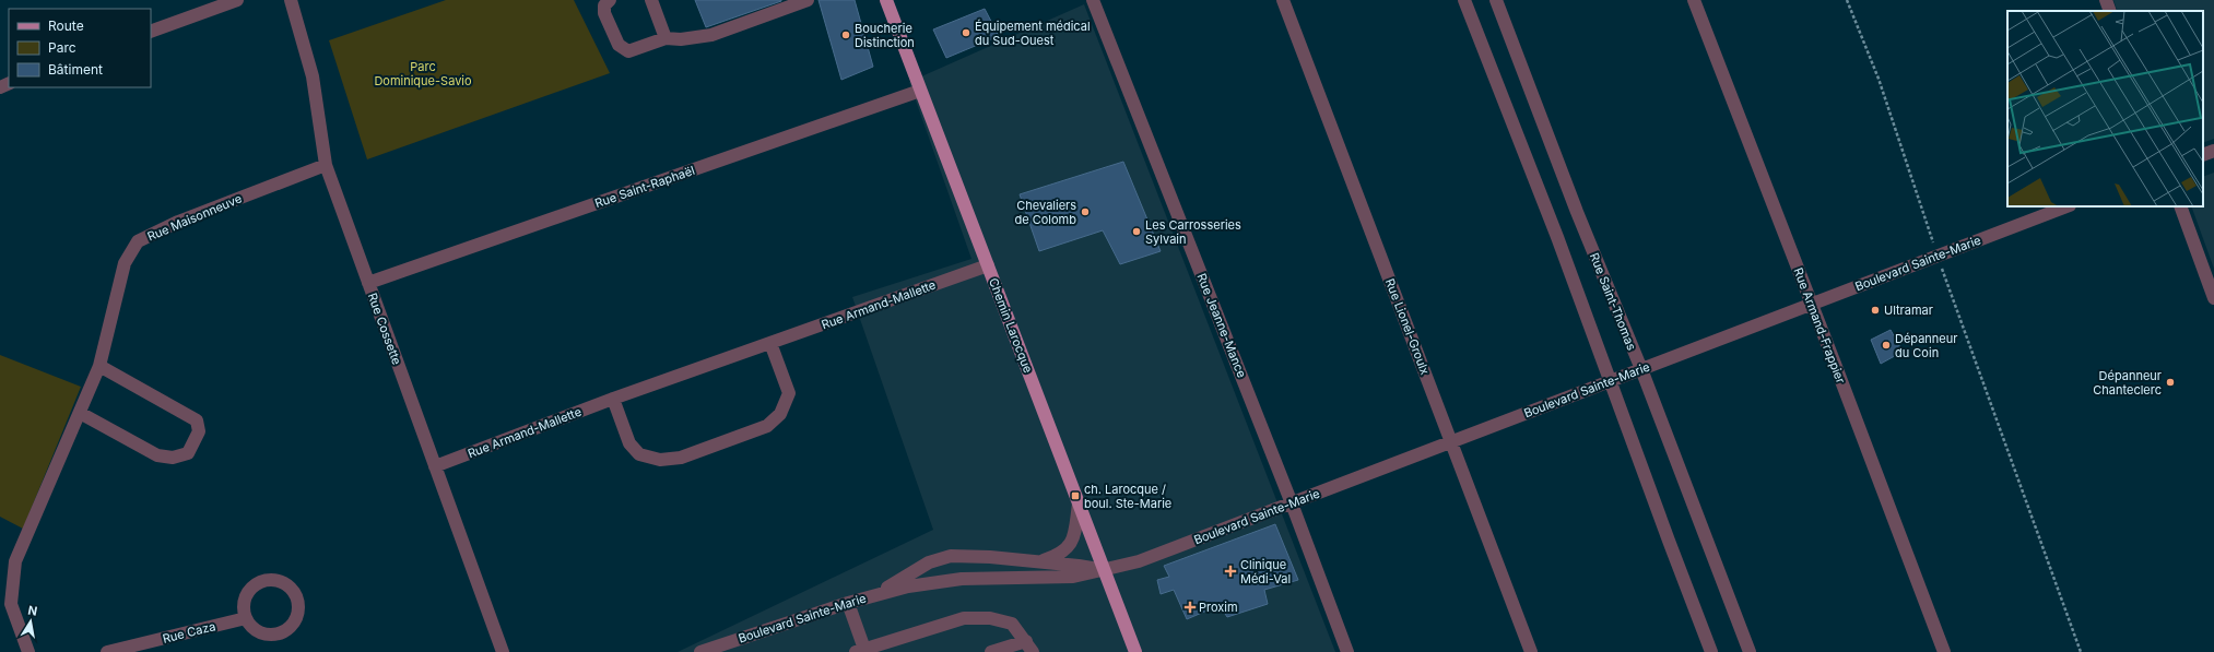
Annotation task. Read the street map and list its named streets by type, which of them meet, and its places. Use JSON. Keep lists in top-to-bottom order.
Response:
{
  "streets": {
    "main road": ["Chemin Larocque"],
    "street": [
      "Rue Saint-Raphaël",
      "Rue Maisonneuve",
      "Boulevard Sainte-Marie",
      "Rue Saint-Thomas",
      "Rue Armand-Mallette",
      "Rue Jeanne-Mance",
      "Rue Armand-Frappier",
      "Rue Lionel-Groulx",
      "Rue Cossette",
      "Rue Caza"
    ]
  },
  "crossings": [
    ["Rue Saint-Raphaël", "Chemin Larocque"],
    ["Rue Saint-Raphaël", "Rue Cossette"],
    ["Rue Maisonneuve", "Rue Cossette"],
    ["Boulevard Sainte-Marie", "Rue Saint-Thomas"],
    ["Boulevard Sainte-Marie", "Chemin Larocque"],
    ["Boulevard Sainte-Marie", "Rue Jeanne-Mance"],
    ["Boulevard Sainte-Marie", "Rue Armand-Frappier"],
    ["Boulevard Sainte-Marie", "Rue Lionel-Groulx"],
    ["Rue Armand-Mallette", "Chemin Larocque"],
    ["Rue Armand-Mallette", "Rue Cossette"]
  ],
  "parks": ["Parc Dominique-Savio"],
  "places": {
    "other": [
      "Équipement médical du Sud-Ouest",
      "Boucherie Distinction",
      "Chevaliers de Colomb",
      "Les Carrosseries Sylvain",
      "Ultramar",
      "Dépanneur du Coin",
      "Dépanneur Chanteclerc"
    ],
    "transit": ["ch. Larocque / boul. Ste-Marie"],
    "health": ["Clinique Médi-Val", "Proxim"]
  },
  "legend": ["Route", "Parc", "Bâtiment"],
  "north": "top"
}
